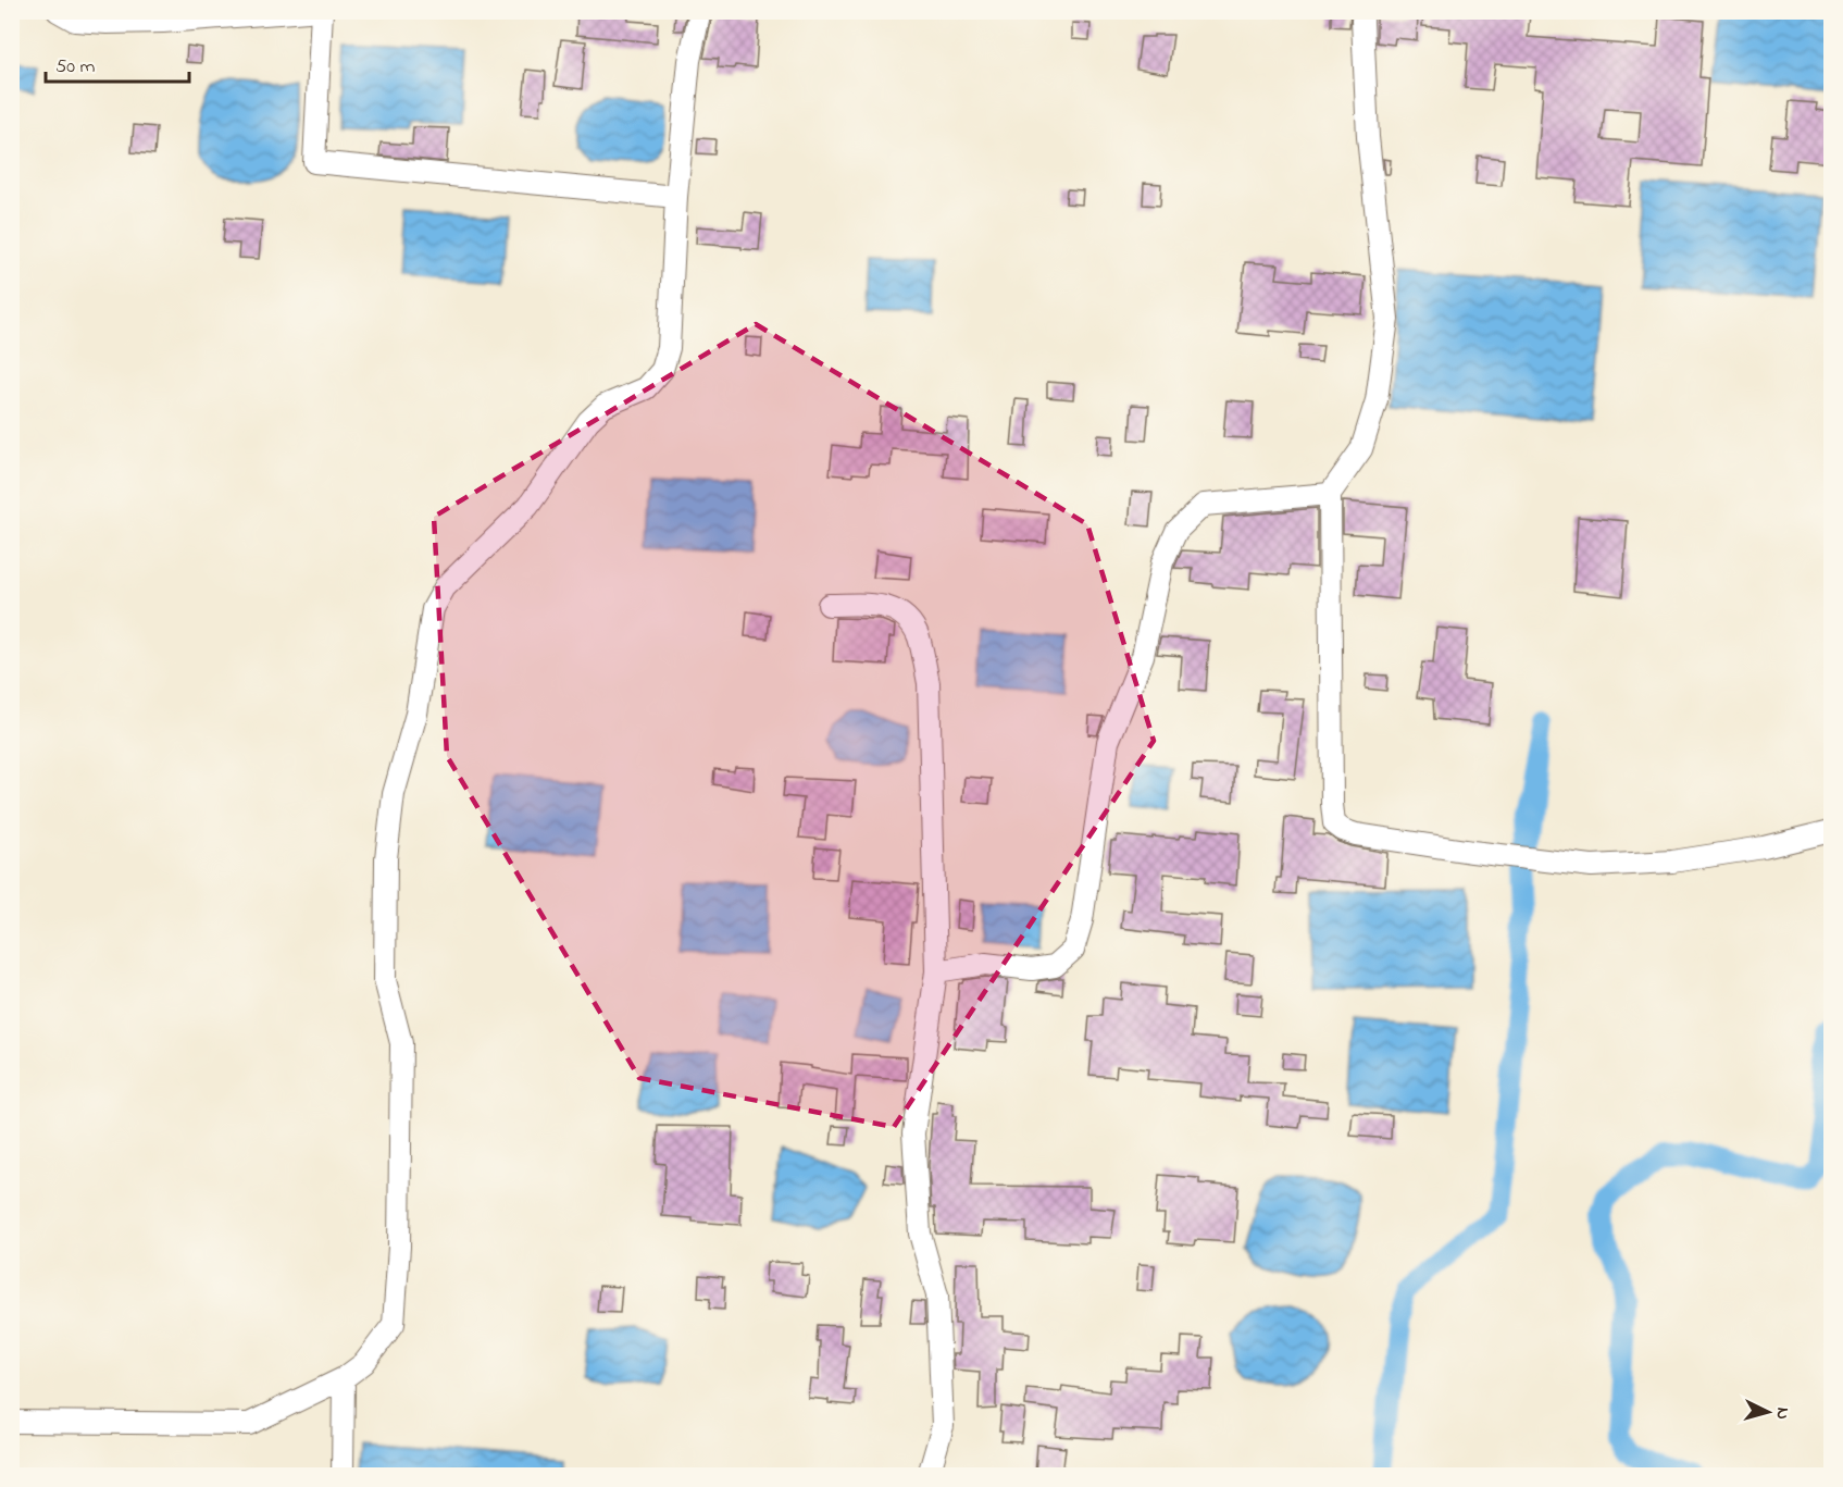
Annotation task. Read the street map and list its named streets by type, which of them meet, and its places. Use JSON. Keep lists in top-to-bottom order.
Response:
{
  "scale_bar": "50 m",
  "north": "right"
}
